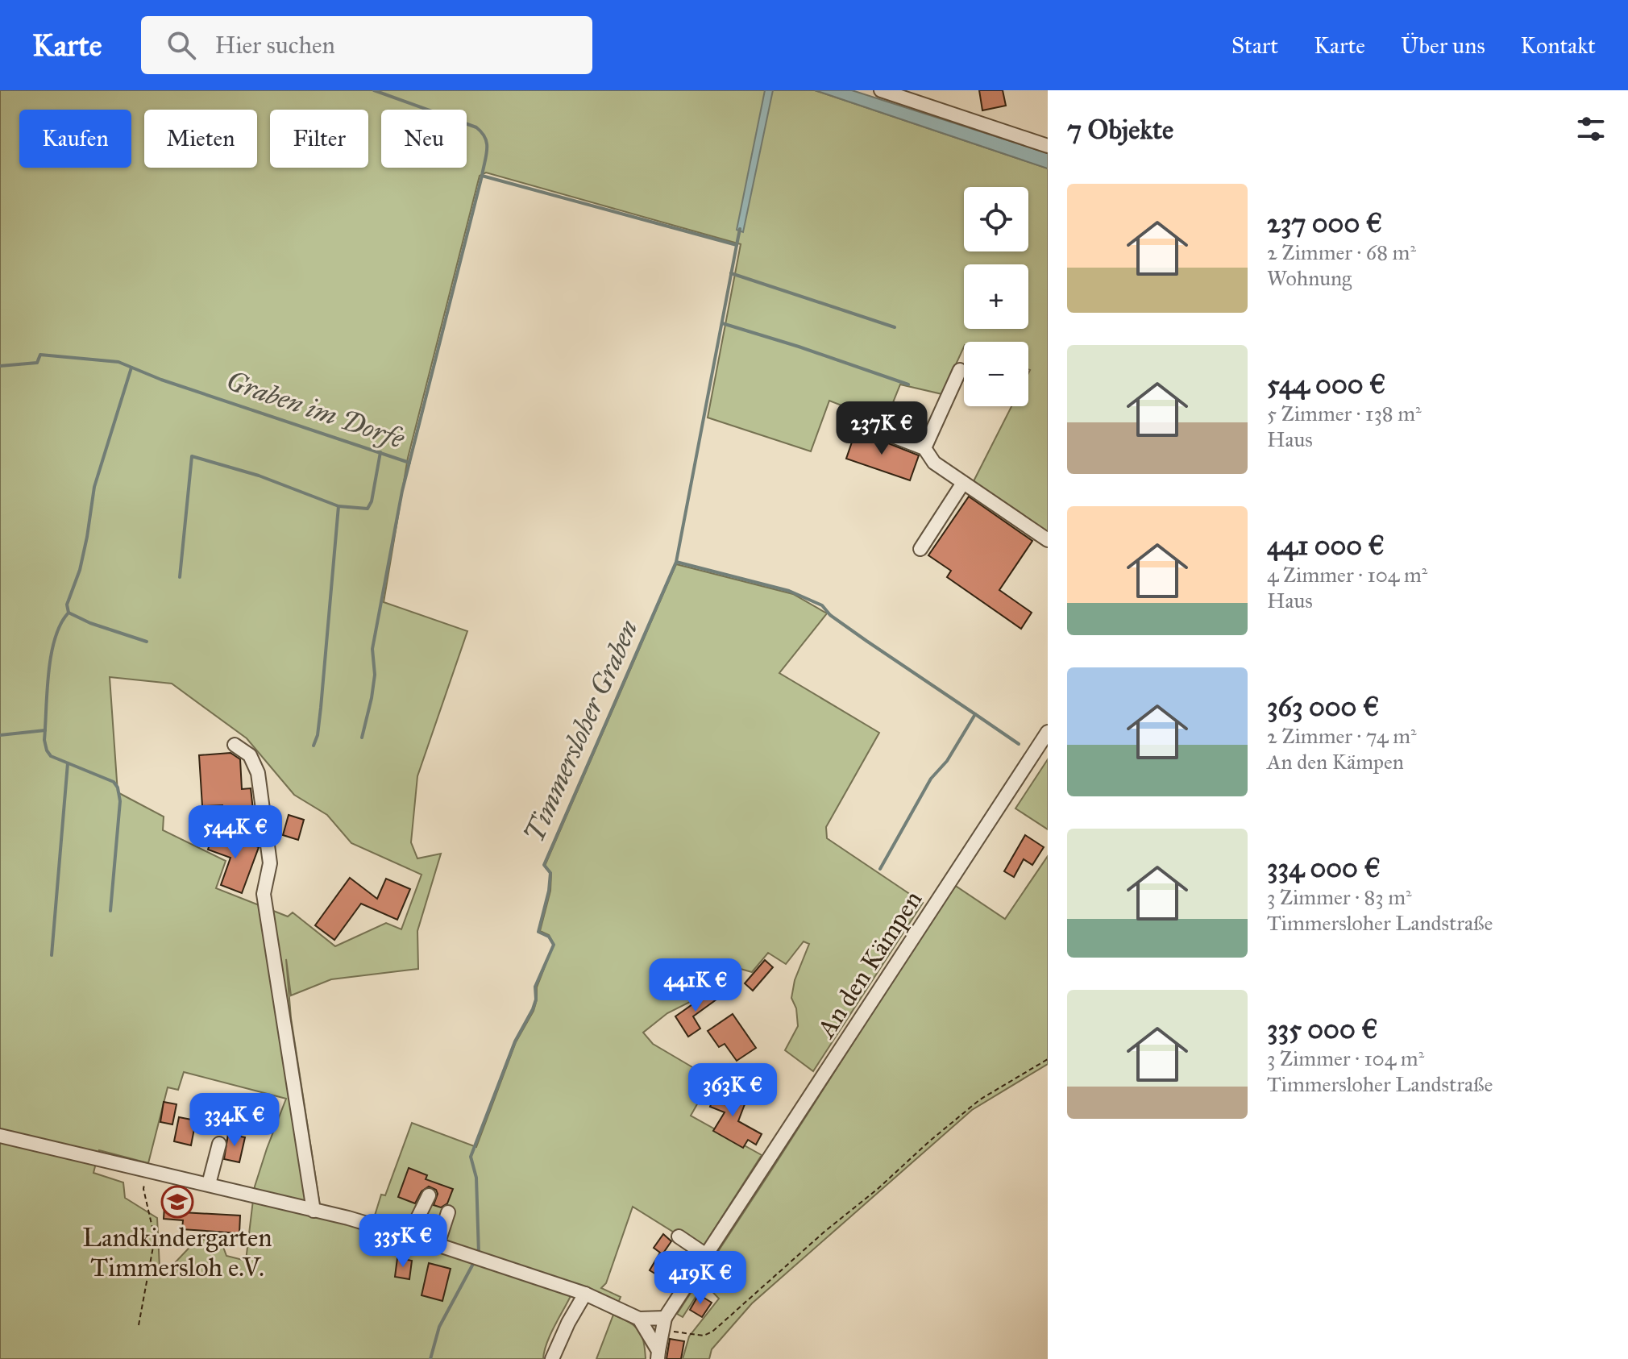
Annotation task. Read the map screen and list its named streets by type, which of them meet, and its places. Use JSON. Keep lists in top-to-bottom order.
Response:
{
  "streets": {
    "street": ["An den Kämpen"]
  },
  "water": ["Graben im Dorfe", "Timmersloher Graben"],
  "places": {
    "school or university": ["Landkindergarten Timmersloh e.V."]
  },
  "page": {
    "header": "Karte",
    "search": "Hier suchen",
    "nav": [
      "Start",
      "Karte",
      "Über uns",
      "Kontakt"
    ],
    "heading": "7 Objekte",
    "chip": [
      "Kaufen",
      "Mieten",
      "Filter",
      "Neu"
    ],
    "list": [
      {
        "name": "237 000 €",
        "note": "2 Zimmer · 68 m² · Wohnung"
      },
      {
        "name": "544 000 €",
        "note": "5 Zimmer · 138 m² · Haus"
      },
      {
        "name": "441 000 €",
        "note": "4 Zimmer · 104 m² · Haus"
      },
      {
        "name": "363 000 €",
        "note": "2 Zimmer · 74 m² · An den Kämpen"
      },
      {
        "name": "334 000 €",
        "note": "3 Zimmer · 83 m² · Timmersloher Landstraße"
      },
      {
        "name": "335 000 €",
        "note": "3 Zimmer · 104 m² · Timmersloher Landstraße"
      }
    ],
    "map_buttons": ["+", "−"],
    "price": [
      "237K €",
      "544K €",
      "441K €",
      "363K €",
      "334K €",
      "335K €",
      "419K €"
    ]
  }
}
